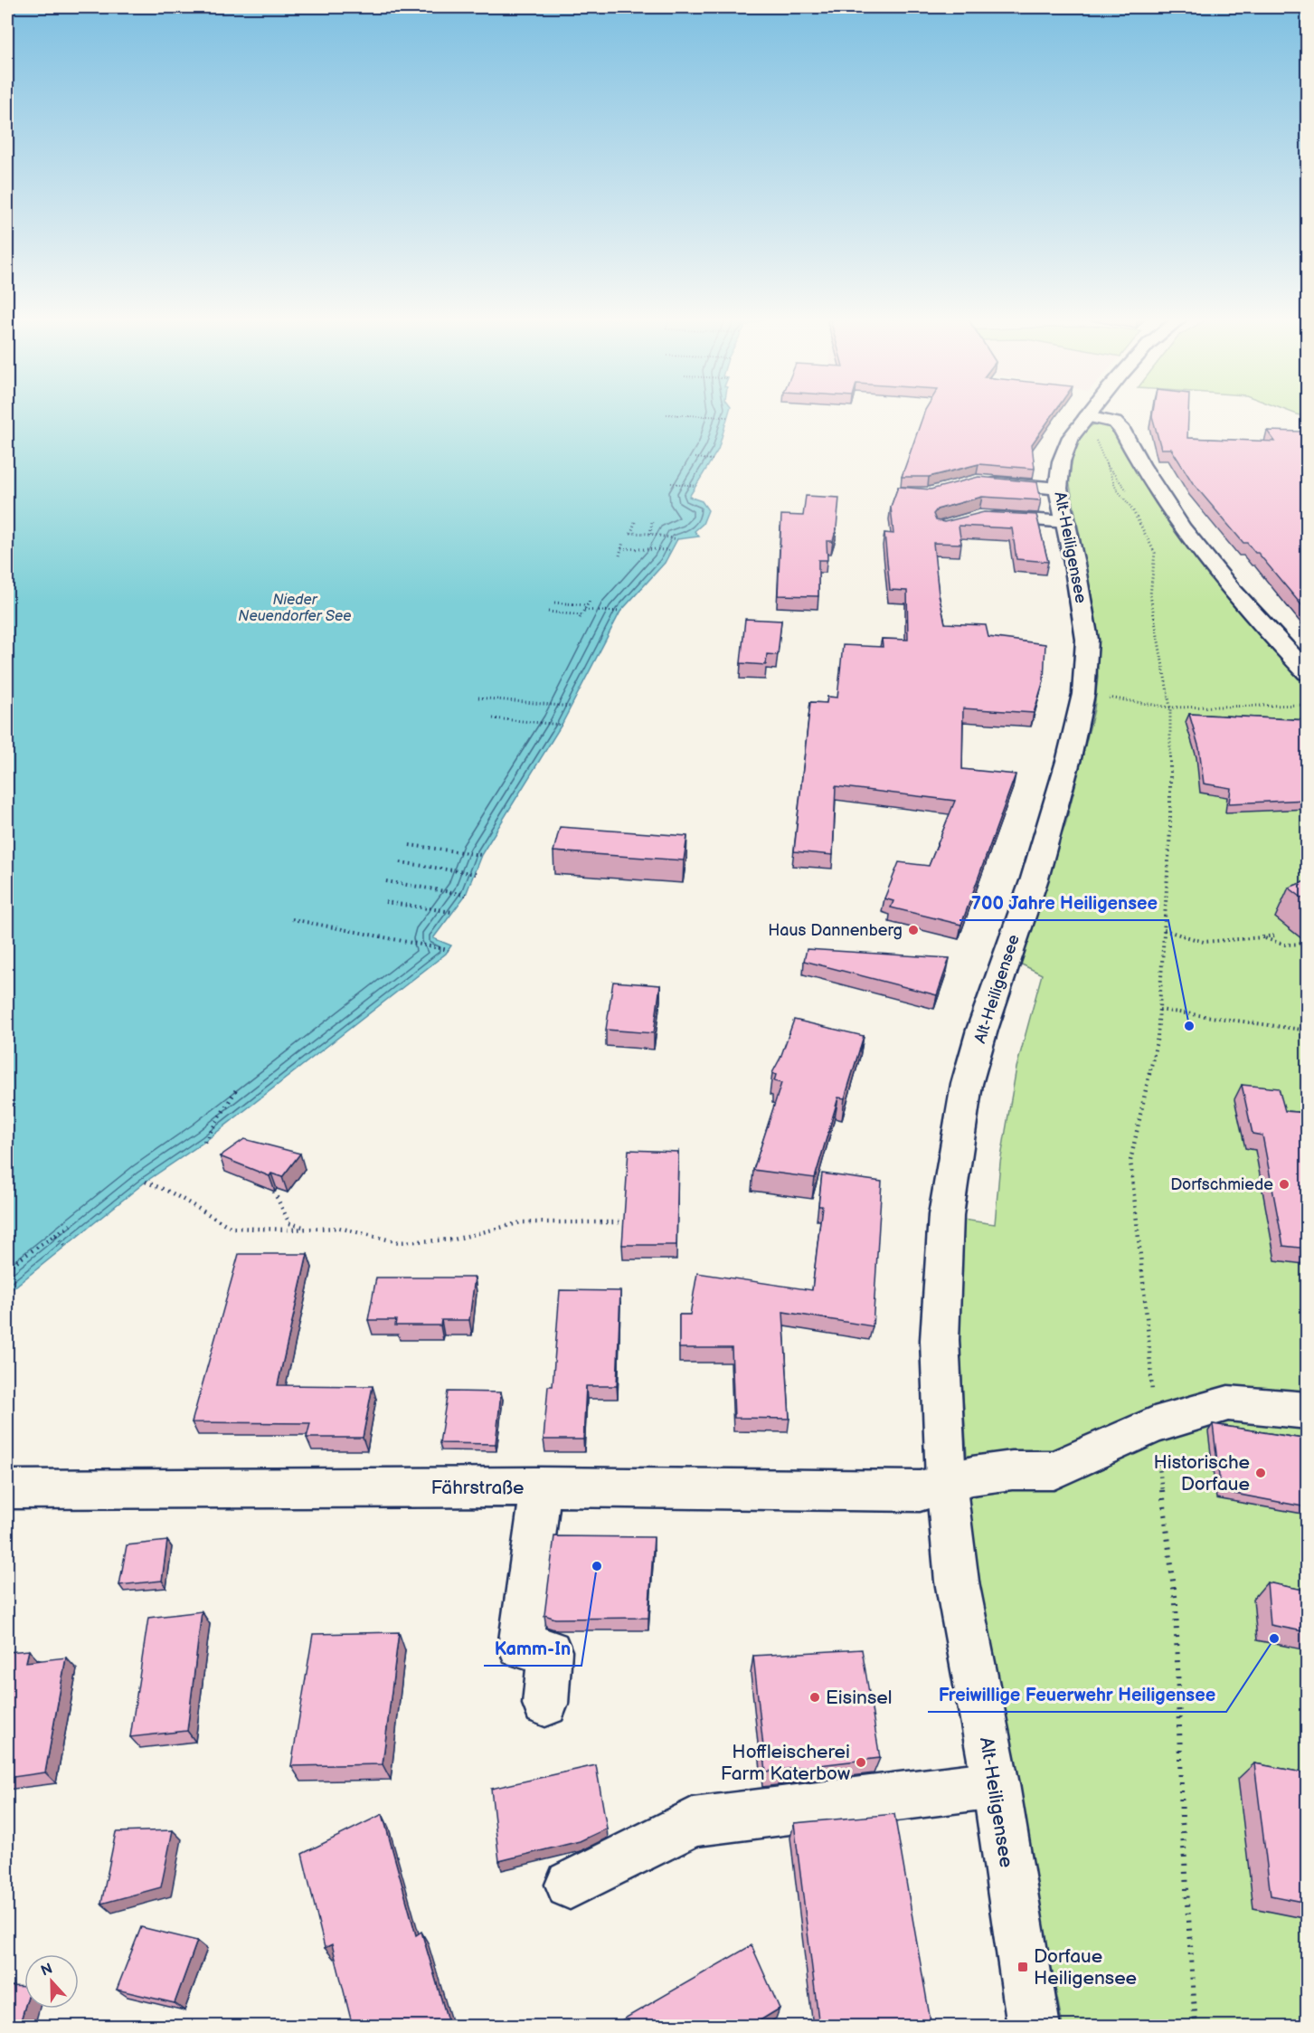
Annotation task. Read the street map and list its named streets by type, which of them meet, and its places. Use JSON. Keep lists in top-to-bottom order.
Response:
{
  "streets": {
    "main road": ["Alt-Heiligensee", "Fährstraße"]
  },
  "crossings": [
    ["Alt-Heiligensee", "Fährstraße"]
  ],
  "water": ["Nieder Neuendorfer See"],
  "places": {
    "other": [
      "Haus Dannenberg",
      "700 Jahre Heiligensee",
      "Dorfschmiede",
      "Historische Dorfaue",
      "Kamm-In",
      "Freiwillige Feuerwehr Heiligensee",
      "Eisinsel",
      "Hoffleischerei Farm Katerbow"
    ],
    "transit": ["Dorfaue Heiligensee"]
  },
  "north": "top"
}
